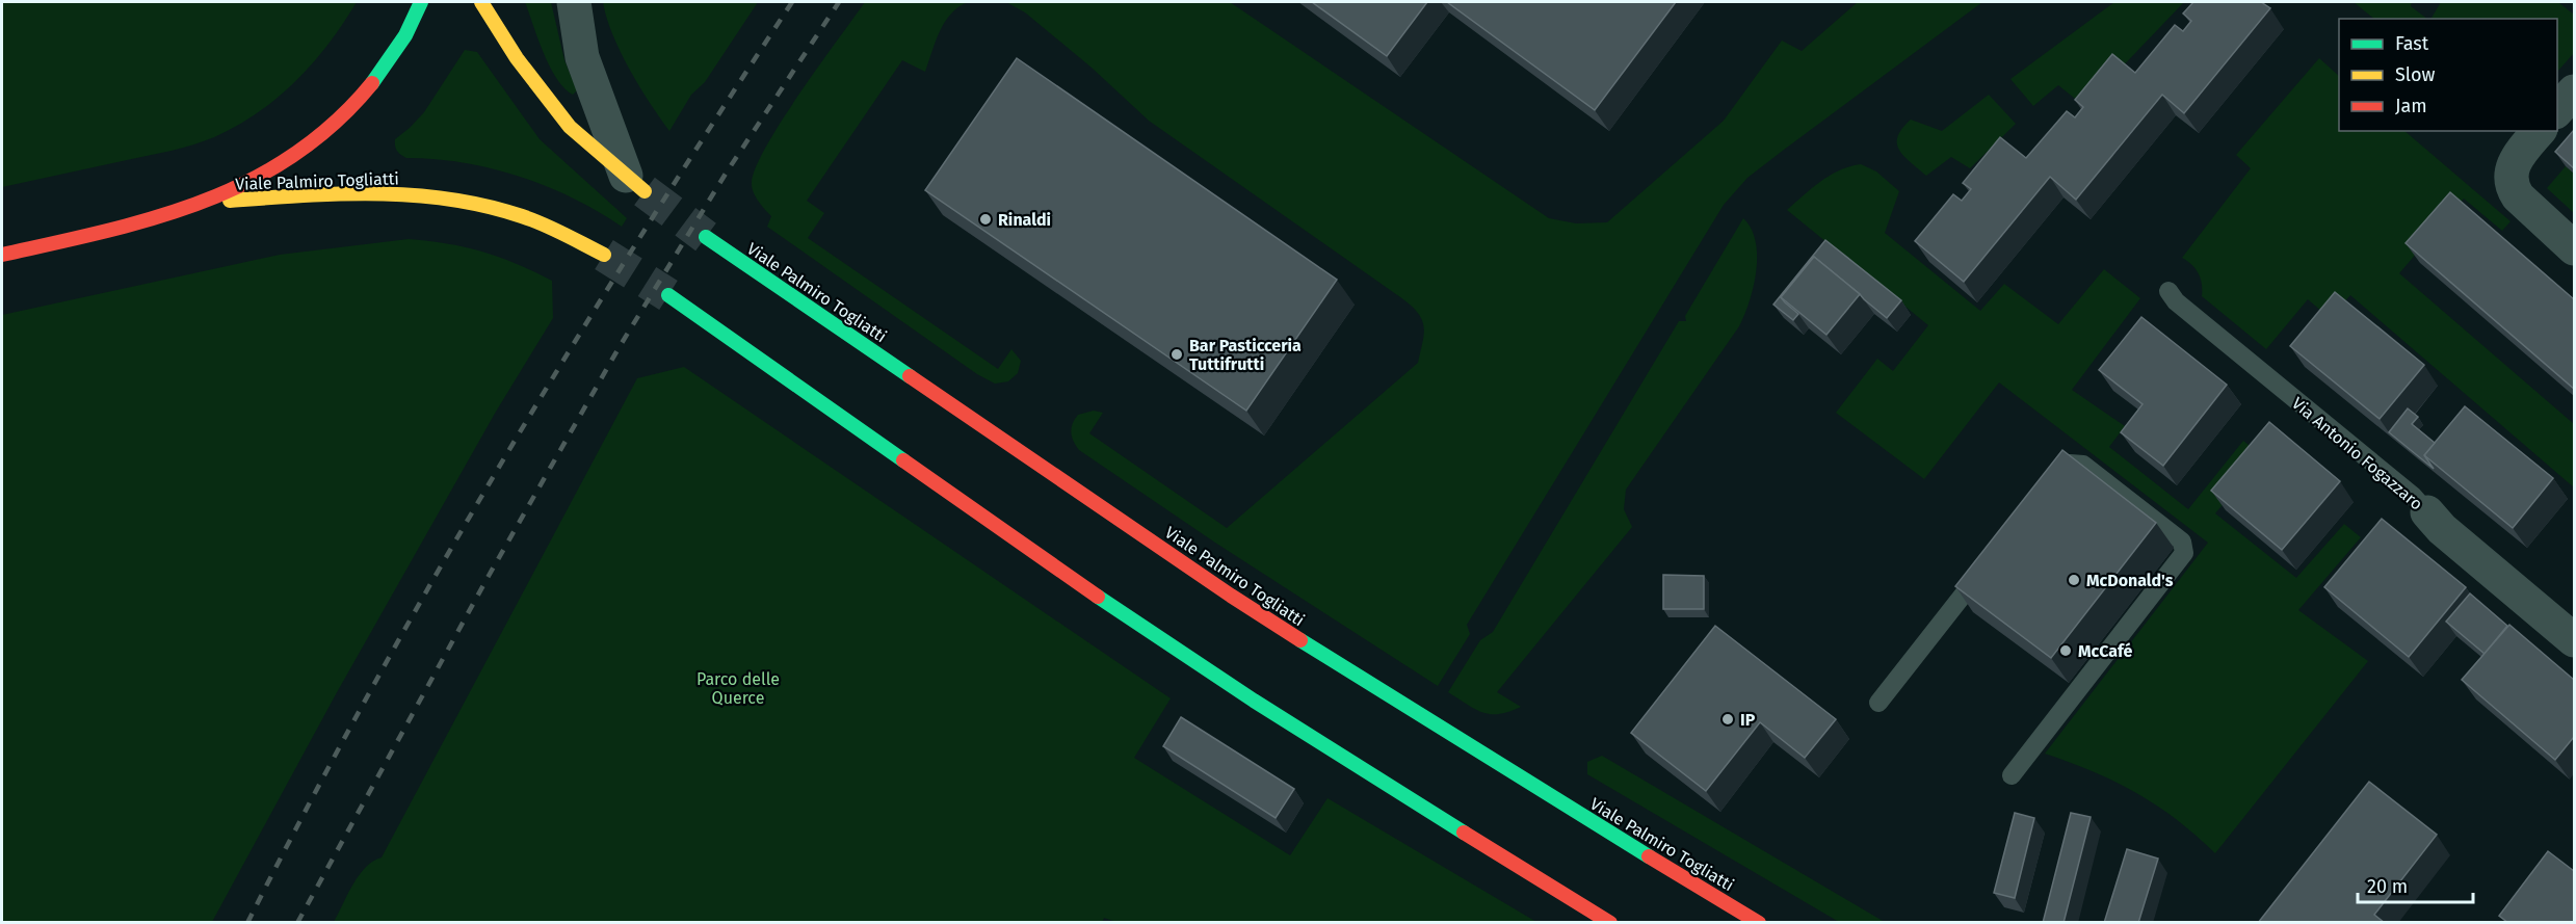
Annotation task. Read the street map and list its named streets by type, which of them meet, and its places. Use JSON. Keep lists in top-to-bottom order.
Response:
{
  "streets": {
    "main road": ["Viale Palmiro Togliatti"],
    "street": ["Via Antonio Fogazzaro"]
  },
  "parks": ["Parco delle Querce"],
  "places": [
    "Rinaldi",
    "Bar Pasticceria Tuttifrutti",
    "McDonald's",
    "McCafé",
    "IP"
  ],
  "legend": ["Fast", "Slow", "Jam"],
  "scale_bar": "20 m"
}
